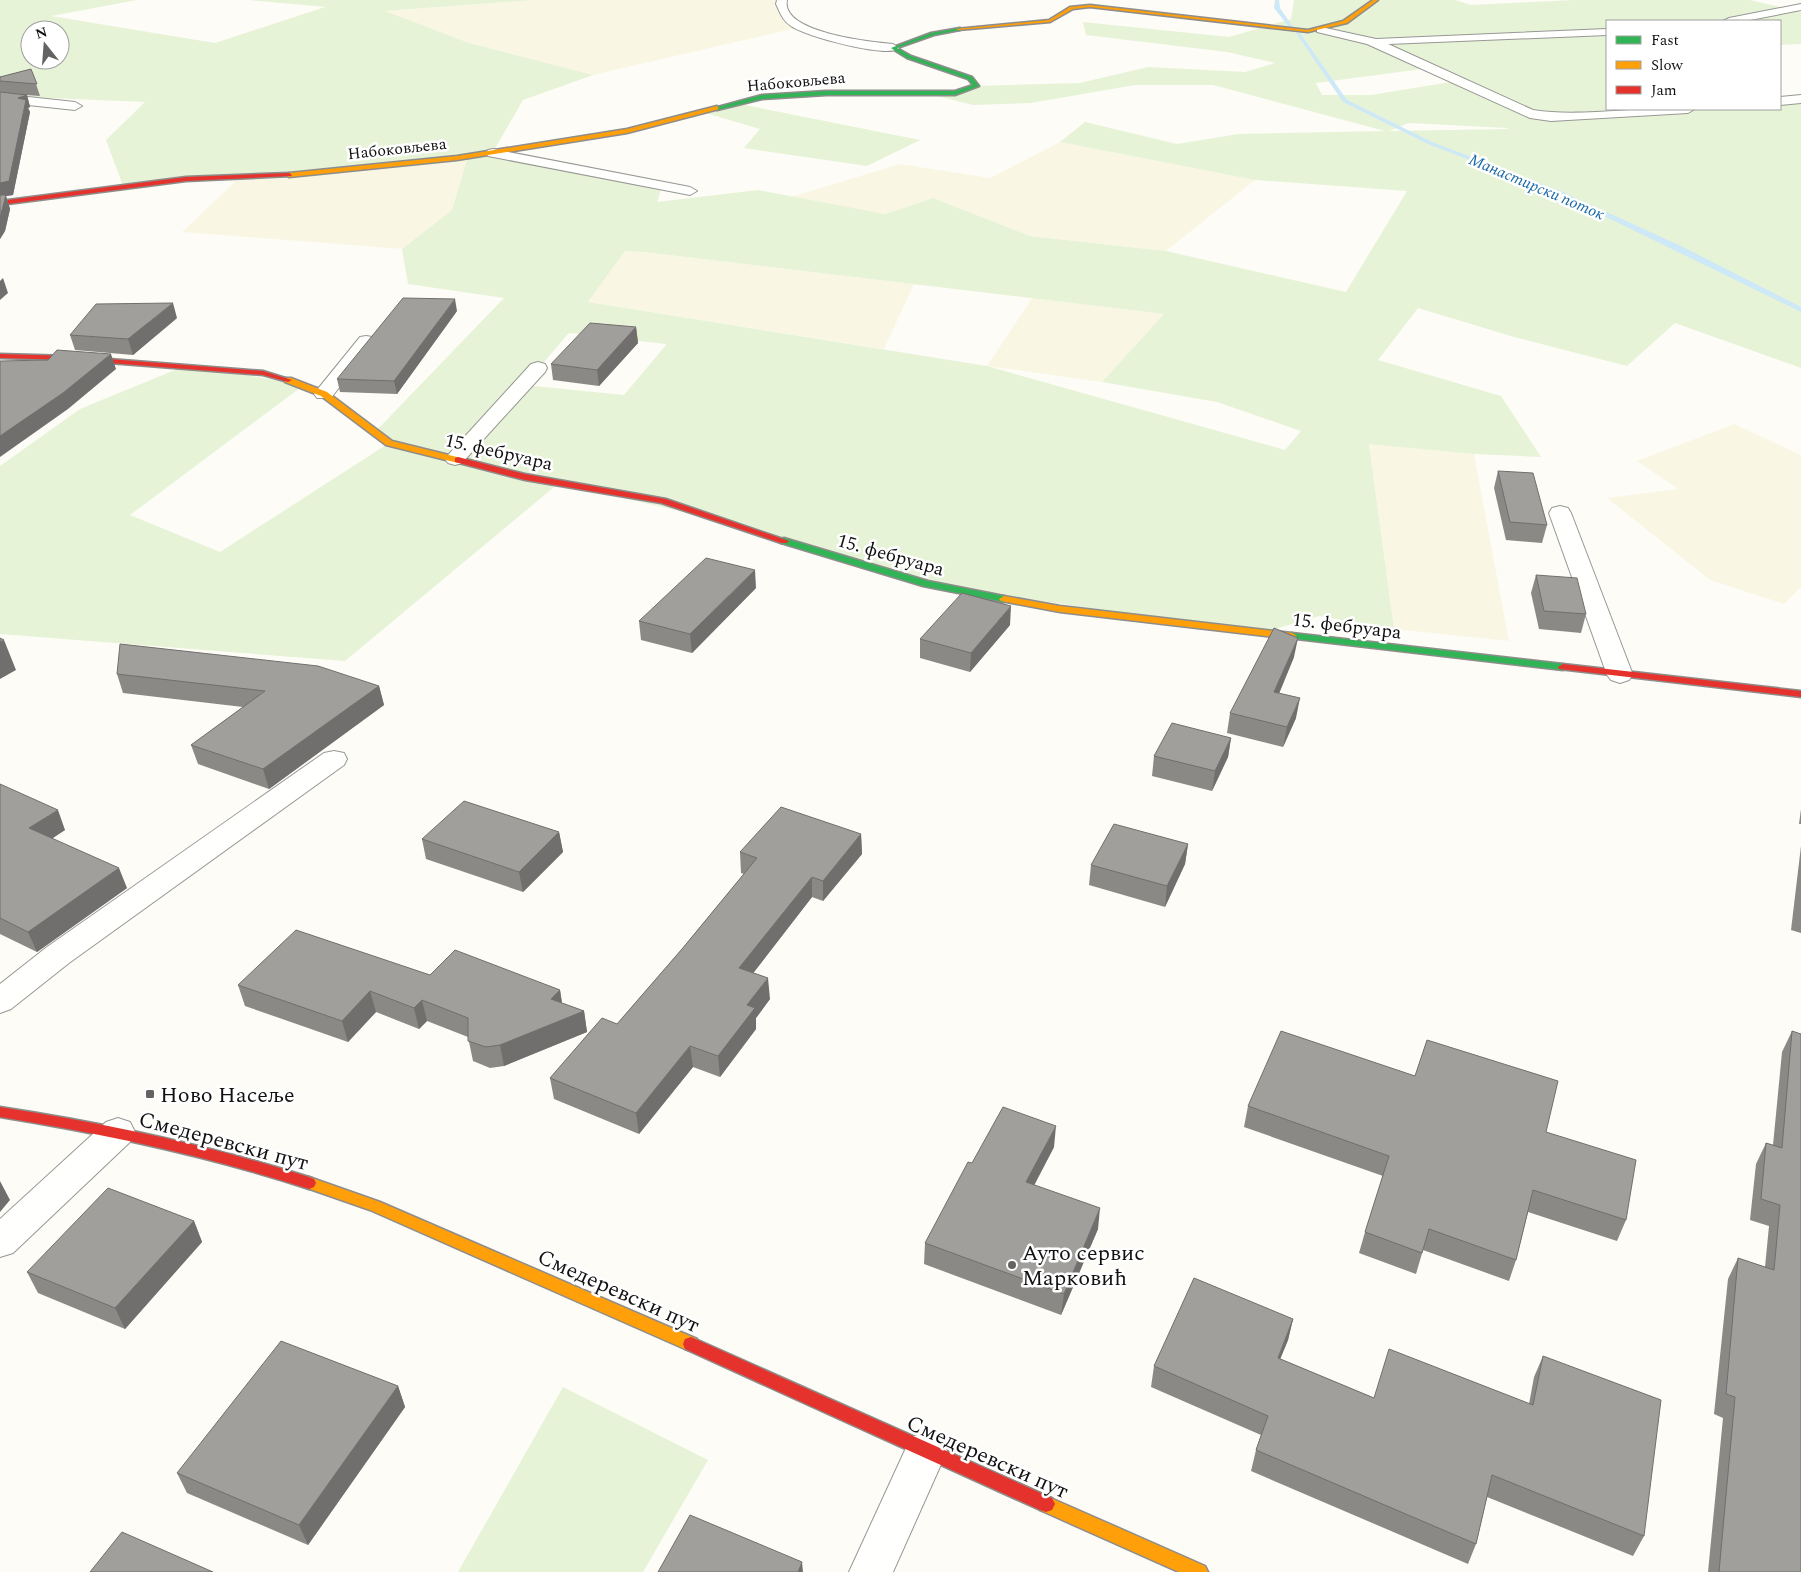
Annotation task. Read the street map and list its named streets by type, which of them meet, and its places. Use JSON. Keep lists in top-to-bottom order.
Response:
{
  "streets": {
    "street": ["Набоковљева", "15. фебруара", "Смедеревски пут"]
  },
  "water": ["Манастирски поток"],
  "places": {
    "transit": ["Ново Насеље"],
    "other": ["Ауто сервис Марковић"]
  },
  "legend": ["Fast", "Slow", "Jam"],
  "north": "top"
}
